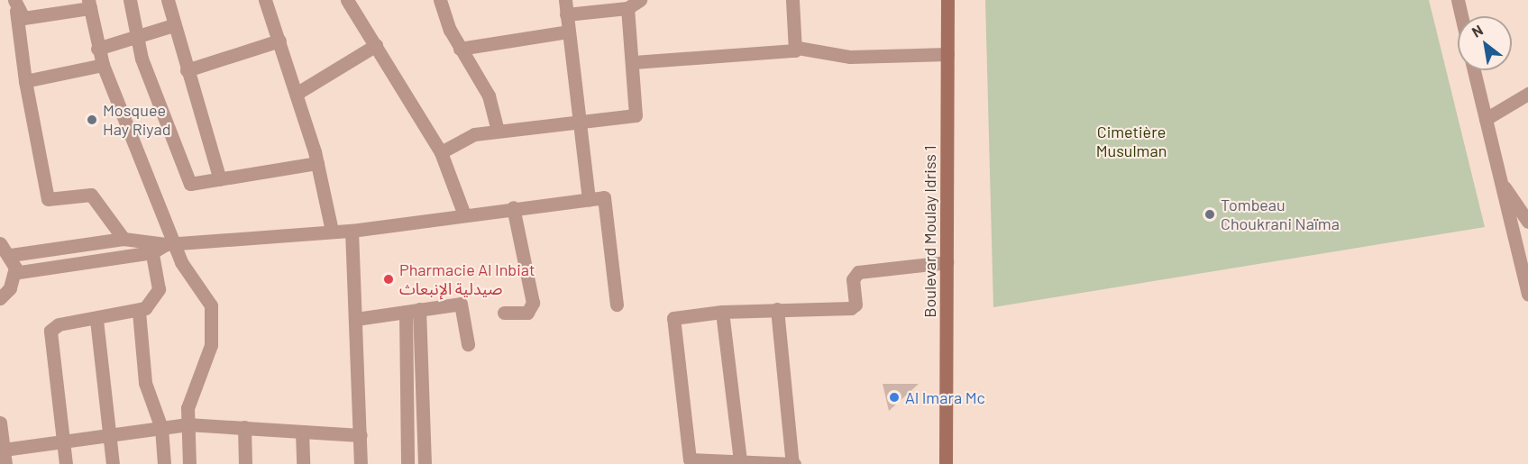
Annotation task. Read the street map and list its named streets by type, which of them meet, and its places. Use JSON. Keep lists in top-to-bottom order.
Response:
{
  "streets": {
    "main road": ["Boulevard Moulay Idriss 1"]
  },
  "parks": ["Cimetière Musulman"],
  "places": [
    "Mosquee Hay Riyad",
    "Tombeau Choukrani Naïma",
    "Pharmacie Al Inbiat صيدلية الإنبعاث",
    "Al Imara Mc"
  ],
  "north": "top left"
}
